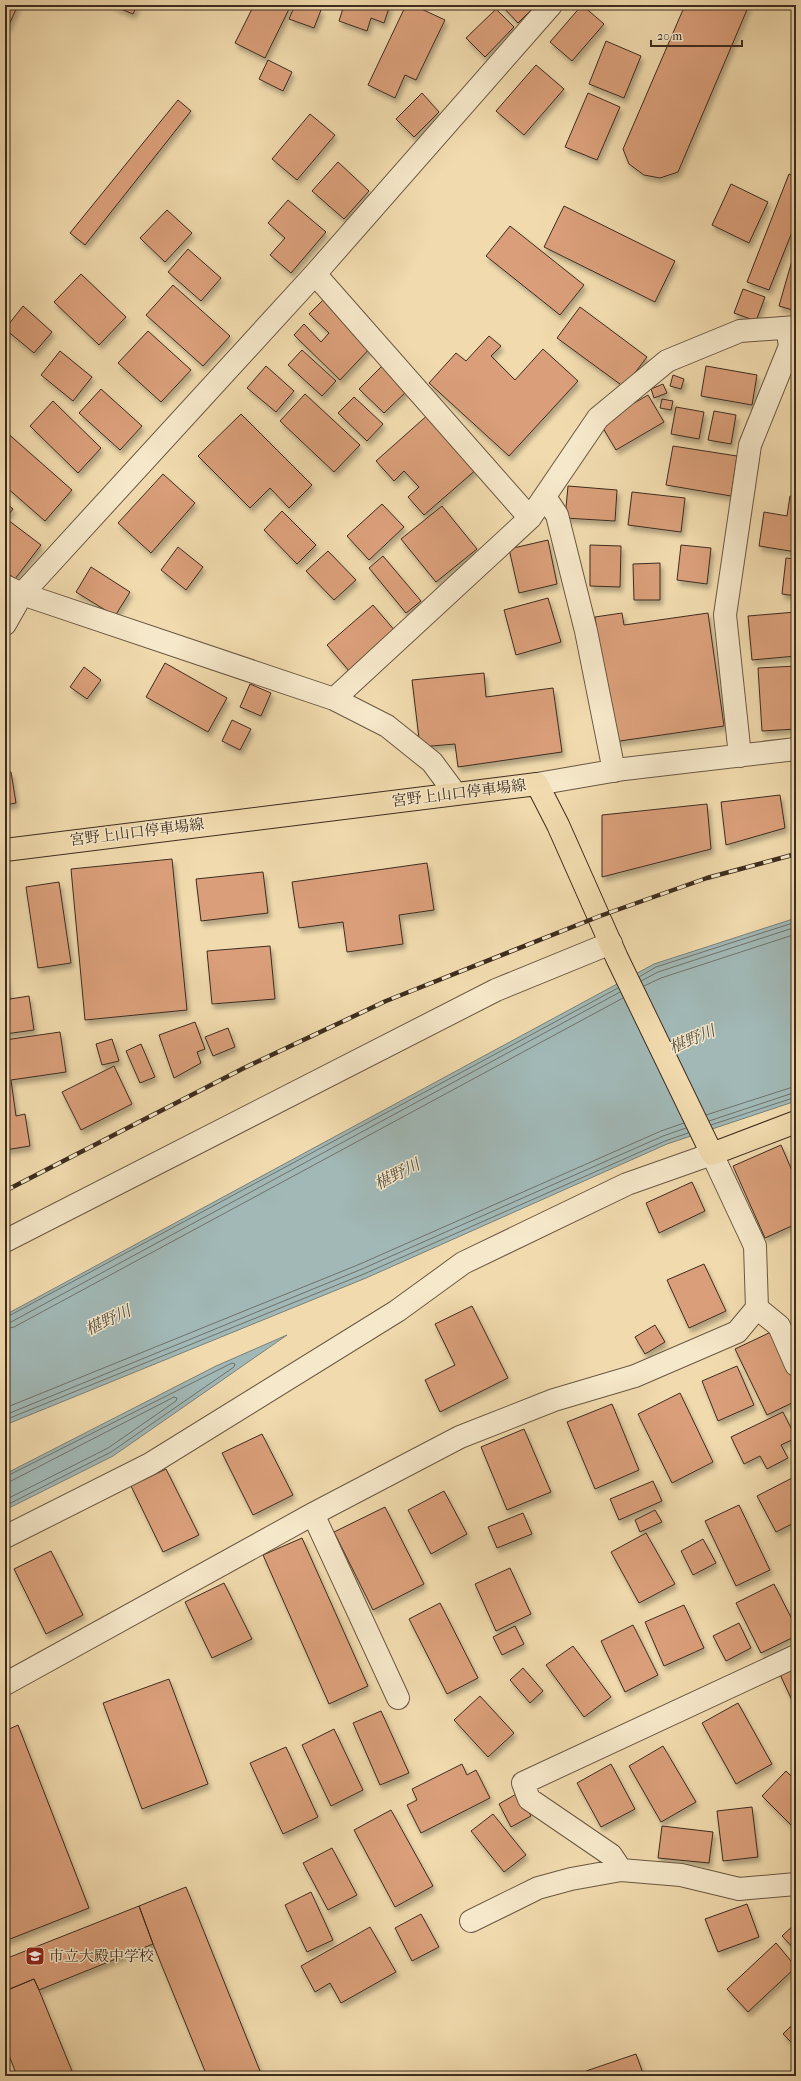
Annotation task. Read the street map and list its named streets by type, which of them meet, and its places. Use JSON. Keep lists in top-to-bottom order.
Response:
{
  "streets": {
    "main road": ["宮野上山口停車場線"]
  },
  "water": ["椹野川"],
  "places": {
    "school or university": ["市立大殿中学校"]
  },
  "scale_bar": "20 m"
}
